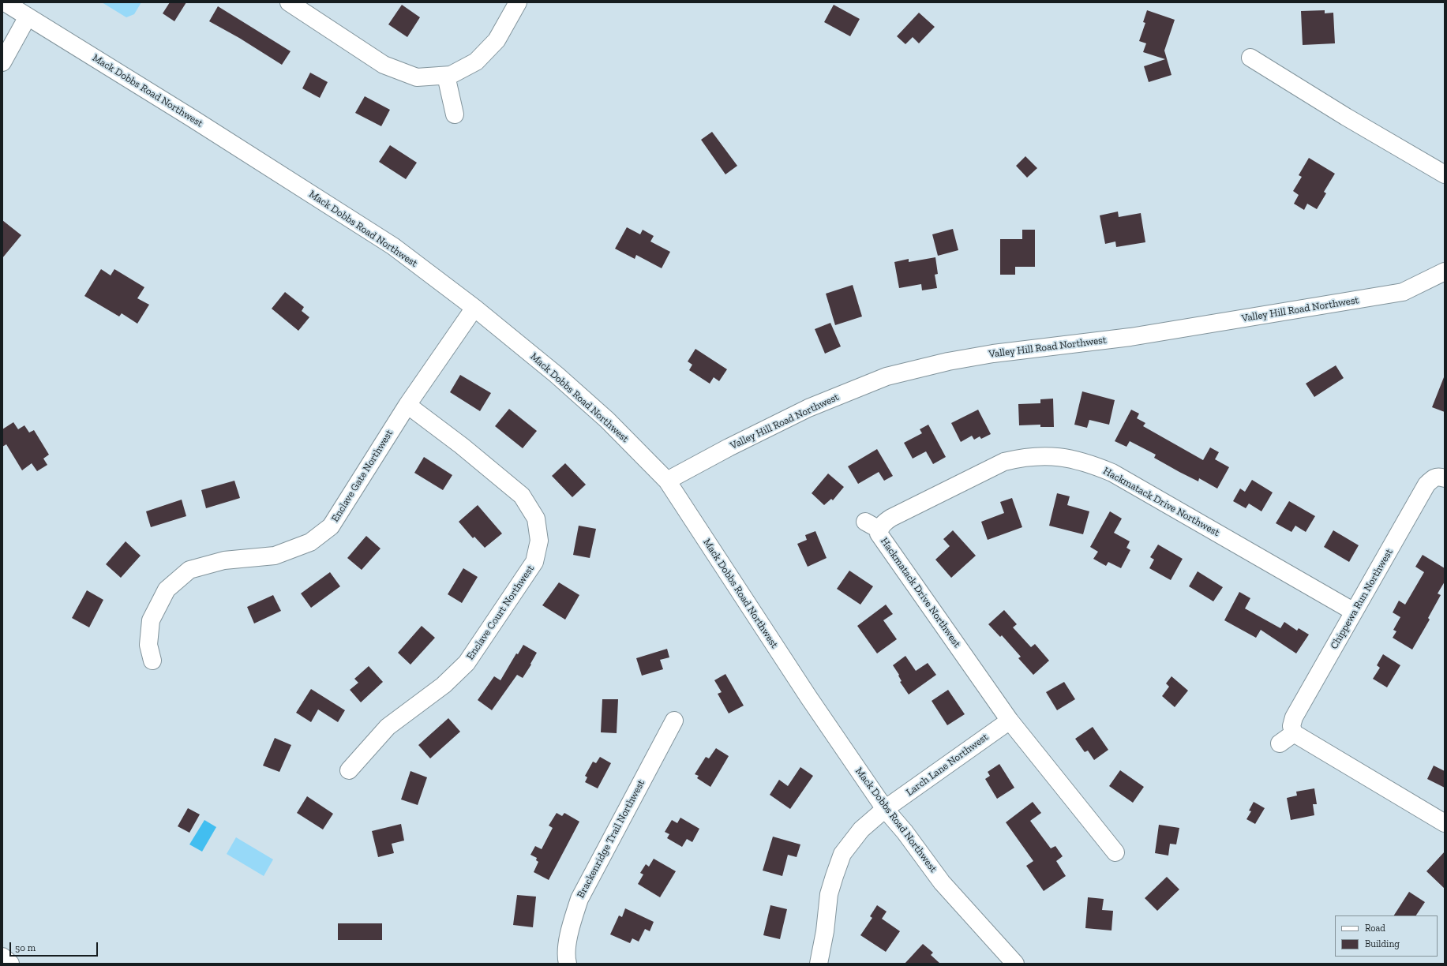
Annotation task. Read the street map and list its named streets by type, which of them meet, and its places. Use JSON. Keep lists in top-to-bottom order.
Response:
{
  "streets": {
    "street": [
      "Mack Dobbs Road Northwest",
      "Valley Hill Road Northwest",
      "Enclave Gate Northwest",
      "Hackmatack Drive Northwest",
      "Chippewa Run Northwest",
      "Enclave Court Northwest",
      "Larch Lane Northwest",
      "Brackenridge Trail Northwest"
    ]
  },
  "crossings": [
    ["Mack Dobbs Road Northwest", "Valley Hill Road Northwest"],
    ["Mack Dobbs Road Northwest", "Enclave Gate Northwest"],
    ["Mack Dobbs Road Northwest", "Larch Lane Northwest"],
    ["Enclave Gate Northwest", "Enclave Court Northwest"],
    ["Hackmatack Drive Northwest", "Chippewa Run Northwest"],
    ["Hackmatack Drive Northwest", "Larch Lane Northwest"]
  ],
  "legend": ["Road", "Building"],
  "scale_bar": "50 m"
}
